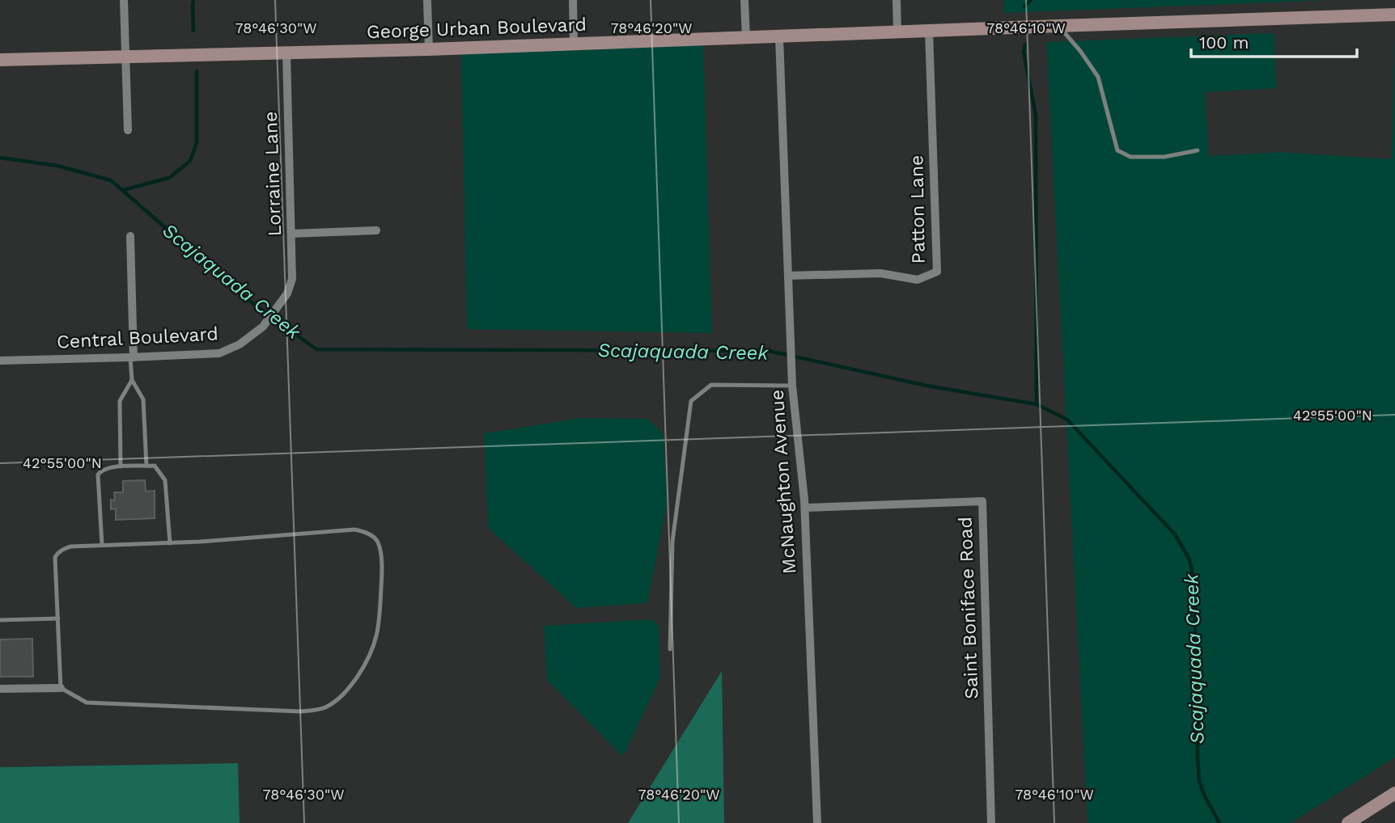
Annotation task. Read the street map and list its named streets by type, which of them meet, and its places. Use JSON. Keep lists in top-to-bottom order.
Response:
{
  "streets": {
    "street": [
      "George Urban Boulevard",
      "Lorraine Lane",
      "Patton Lane",
      "Central Boulevard",
      "McNaughton Avenue",
      "Saint Boniface Road"
    ]
  },
  "crossings": [
    ["George Urban Boulevard", "Lorraine Lane"],
    ["George Urban Boulevard", "Patton Lane"],
    ["George Urban Boulevard", "McNaughton Avenue"],
    ["Lorraine Lane", "Central Boulevard"],
    ["Patton Lane", "McNaughton Avenue"],
    ["McNaughton Avenue", "Saint Boniface Road"]
  ],
  "water": ["Scajaquada Creek"],
  "scale_bar": "100 m",
  "coordinates": [
    "78°46'30\"W",
    "78°46'20\"W",
    "78°46'10\"W",
    "42°55'00\"N"
  ]
}
